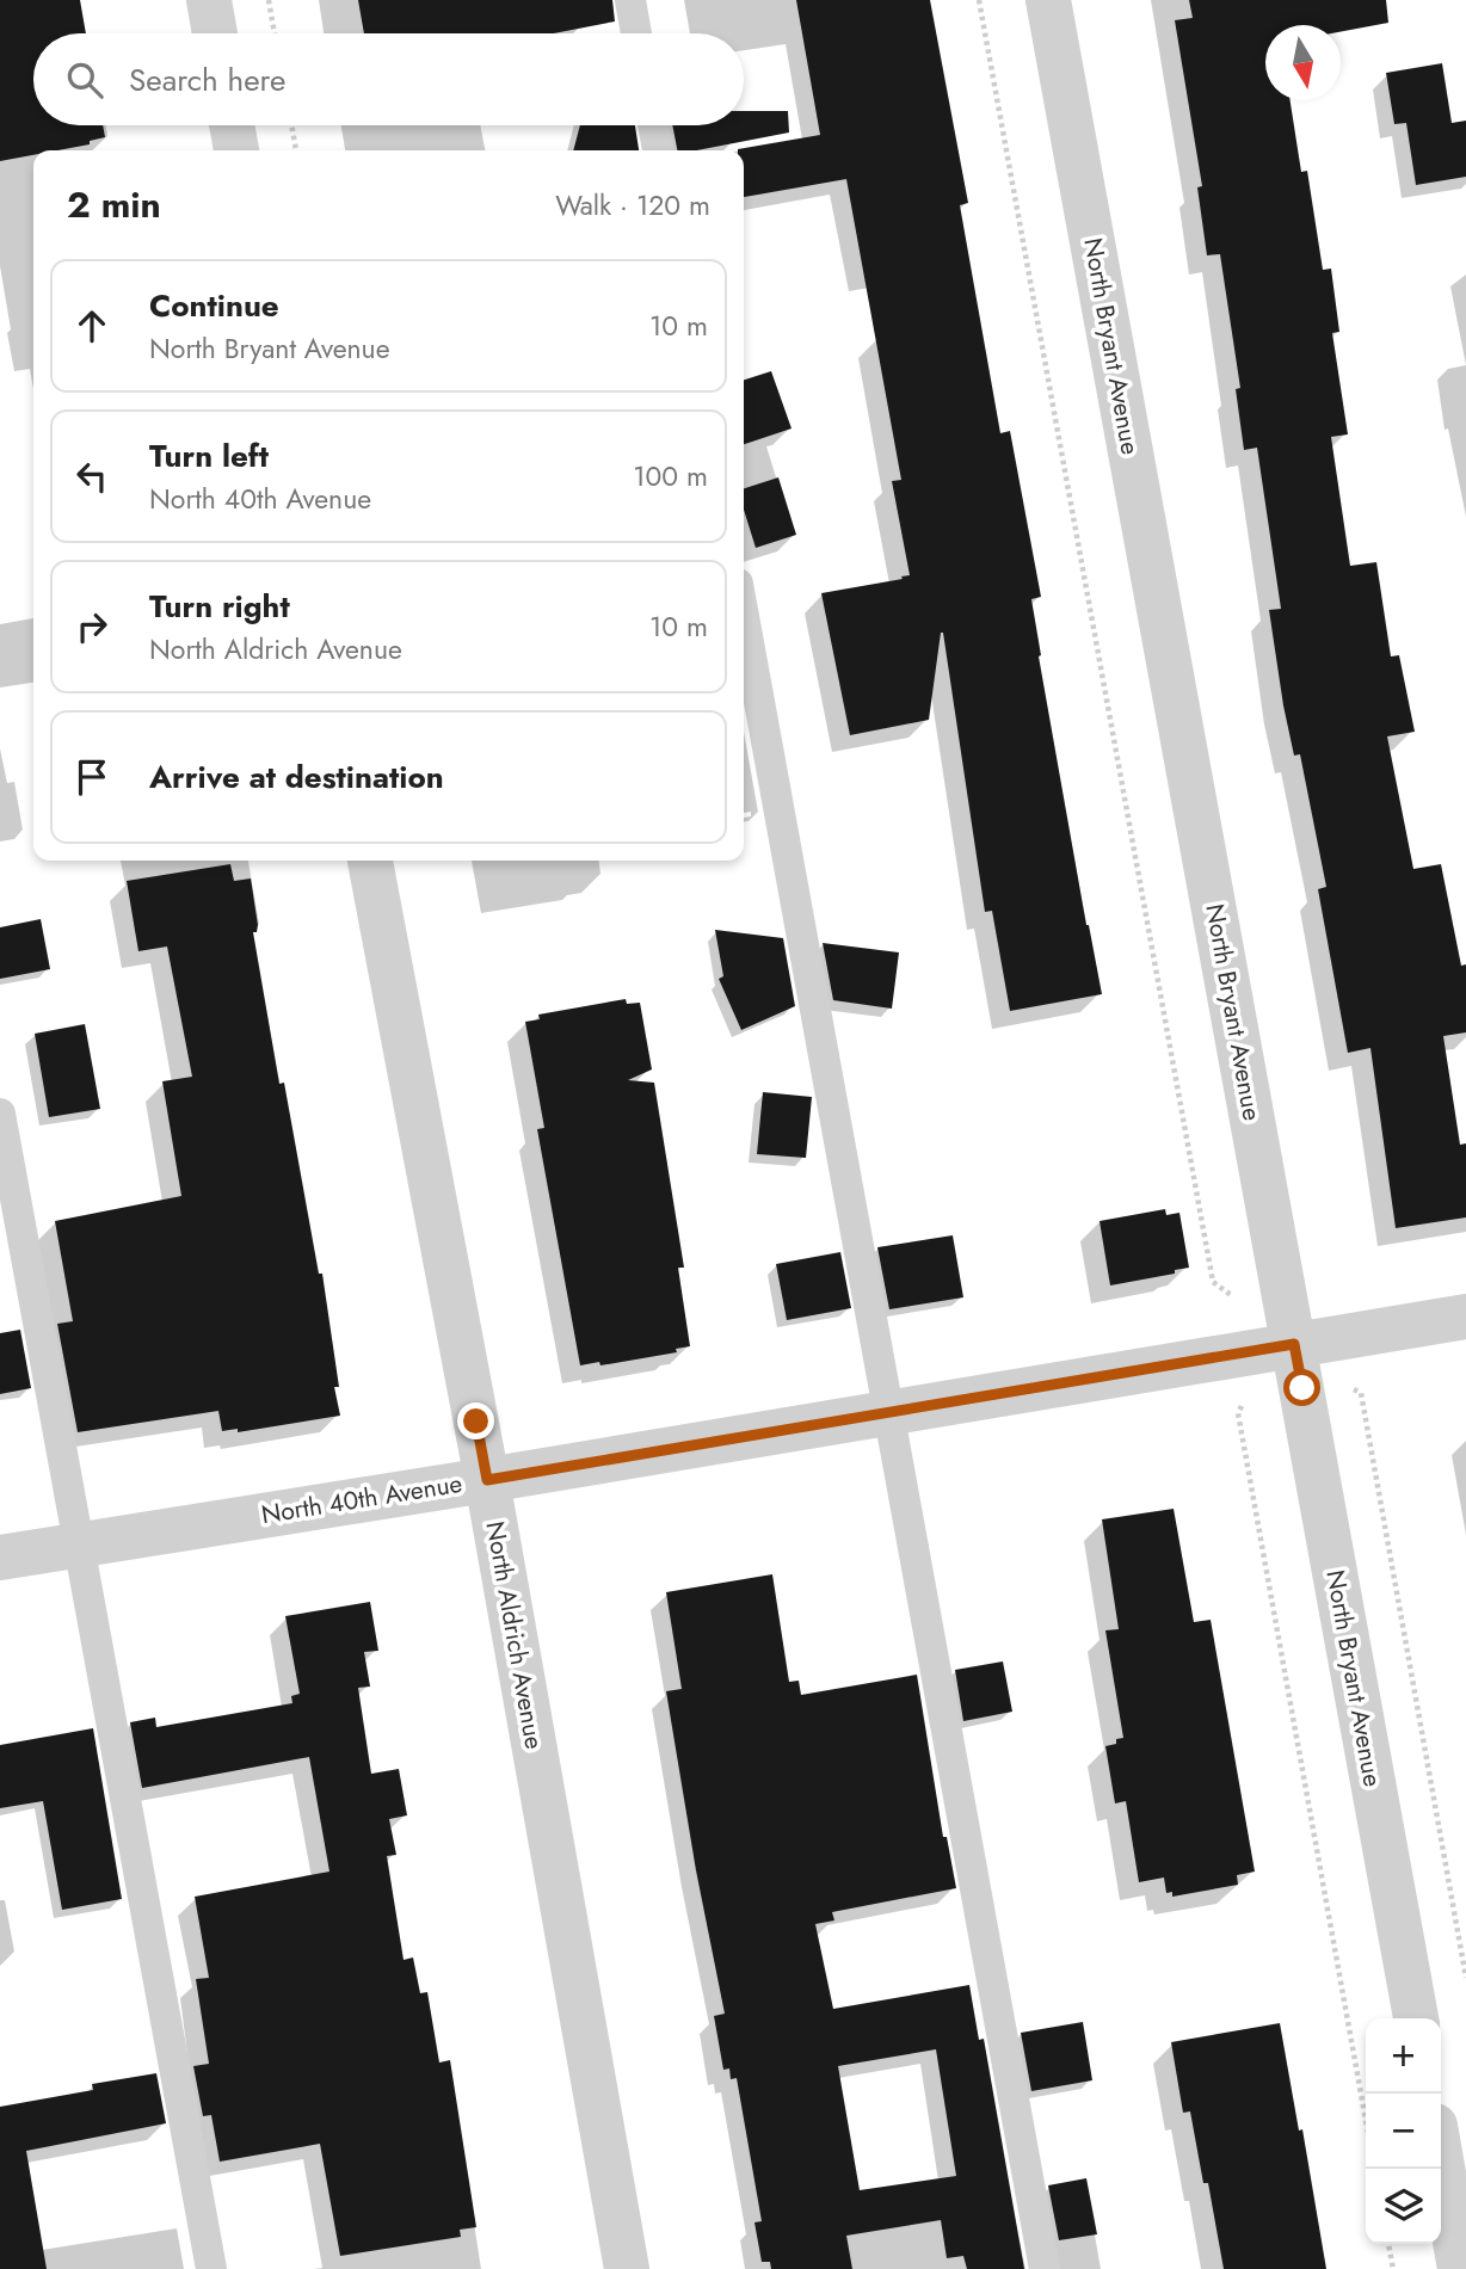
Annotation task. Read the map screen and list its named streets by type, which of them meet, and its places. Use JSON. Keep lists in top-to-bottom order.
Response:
{
  "streets": {
    "street": ["North Bryant Avenue", "North 40th Avenue", "North Aldrich Avenue"]
  },
  "crossings": [
    ["North Bryant Avenue", "North 40th Avenue"],
    ["North 40th Avenue", "North Aldrich Avenue"]
  ],
  "north": "bottom",
  "page": {
    "search": "Search here",
    "heading": ["2 min", "Walk · 120 m"],
    "list": [
      ["Continue", "North Bryant Avenue", "10 m"],
      ["Turn left", "North 40th Avenue", "100 m"],
      ["Turn right", "North Aldrich Avenue", "10 m"],
      "Arrive at destination"
    ],
    "map_buttons": ["+", "−"]
  }
}
